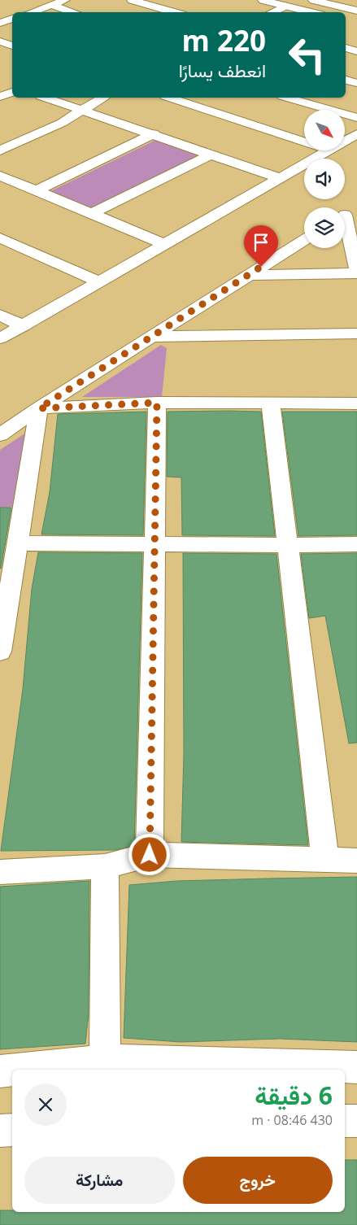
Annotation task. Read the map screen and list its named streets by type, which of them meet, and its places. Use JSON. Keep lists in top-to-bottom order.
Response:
{
  "north": "bottom right",
  "page": {
    "turn": ["220 m", "انعطف يسارًا"],
    "heading": ["6 دقيقة", "430 m · 08:46"],
    "buttons": ["خروج", "مشاركة"]
  }
}
